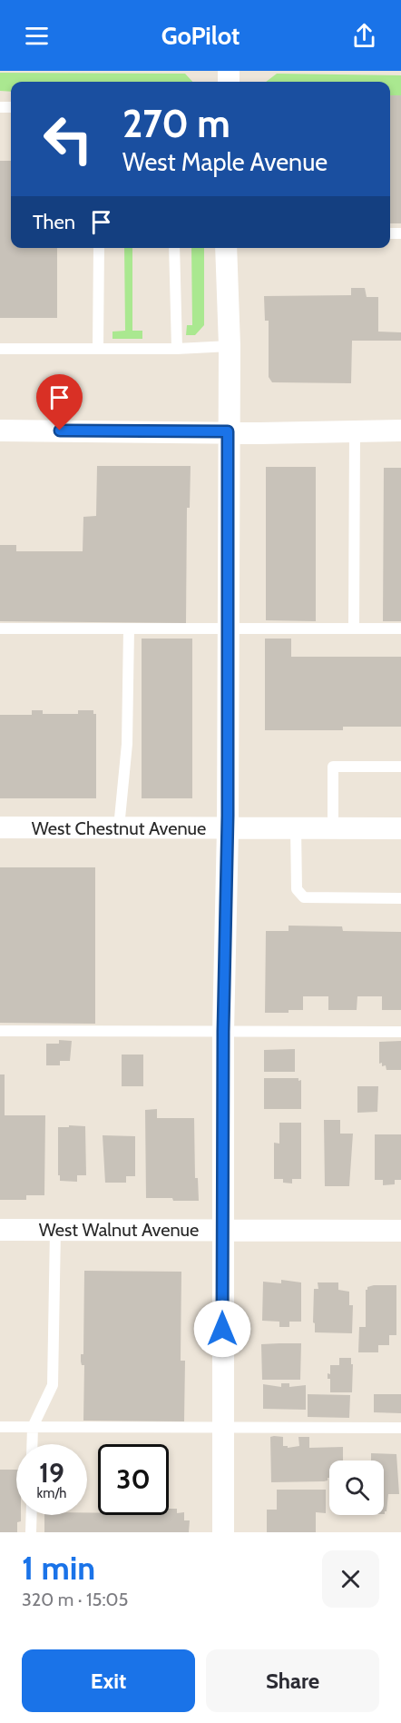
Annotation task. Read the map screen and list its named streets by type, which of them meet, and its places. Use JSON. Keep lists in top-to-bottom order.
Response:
{
  "streets": {
    "street": ["West Chestnut Avenue", "West Walnut Avenue"]
  },
  "page": {
    "header": "GoPilot",
    "turn": ["270 m", "West Maple Avenue"],
    "then": "Then",
    "speed": "19 km/h",
    "limit": "30",
    "heading": ["1 min", "320 m · 15:05"],
    "buttons": ["Exit", "Share"]
  }
}
